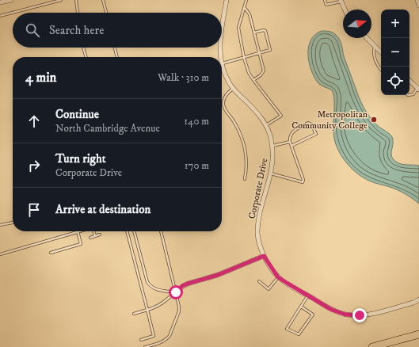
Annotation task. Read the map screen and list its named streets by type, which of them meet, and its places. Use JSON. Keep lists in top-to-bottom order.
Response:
{
  "streets": {
    "street": ["Corporate Drive"]
  },
  "places": ["Metropolitan Community College"],
  "north": "right",
  "page": {
    "map_buttons": ["+", "−"],
    "search": "Search here",
    "heading": ["4 min", "Walk · 310 m"],
    "list": [
      ["Continue", "North Cambridge Avenue", "140 m"],
      ["Turn right", "Corporate Drive", "170 m"],
      "Arrive at destination"
    ]
  }
}
